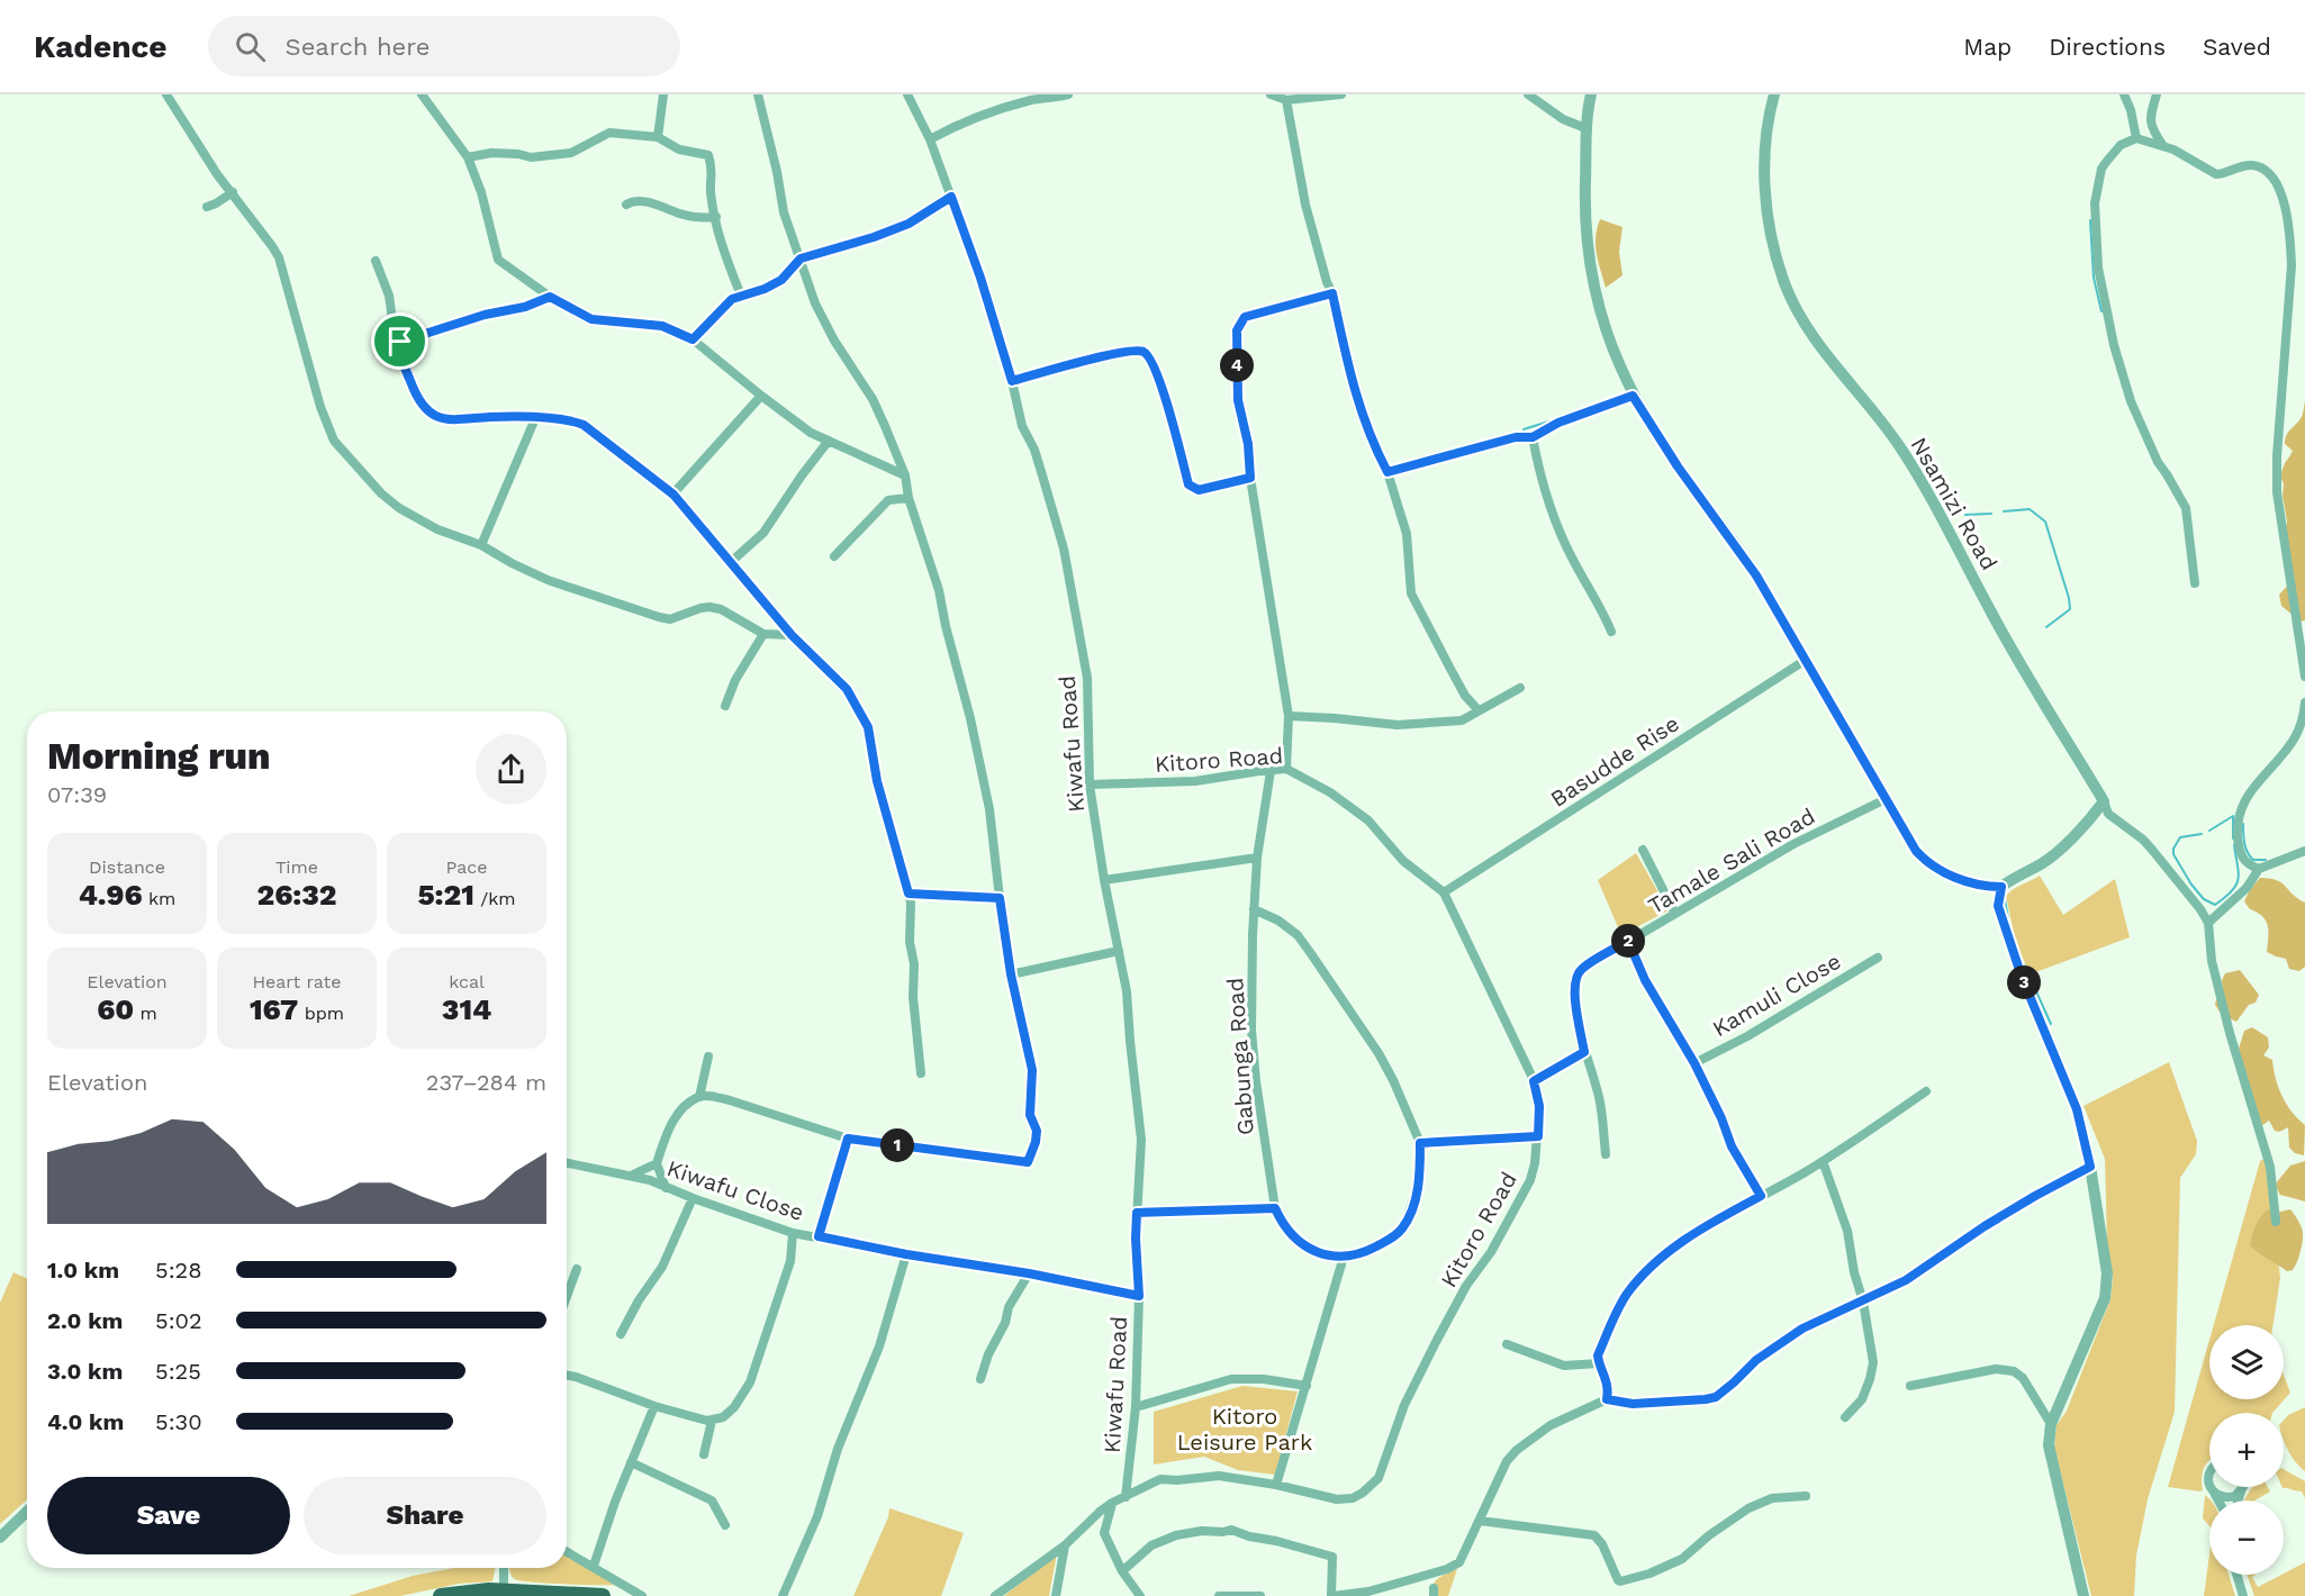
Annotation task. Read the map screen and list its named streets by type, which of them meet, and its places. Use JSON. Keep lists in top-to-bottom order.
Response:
{
  "streets": {
    "street": [
      "Nsamizi Road",
      "Kiwafu Road",
      "Kitoro Road",
      "Basudde Rise",
      "Tamale Sali Road",
      "Kamuli Close",
      "Gabunga Road",
      "Kiwafu Close"
    ]
  },
  "crossings": [
    ["Kiwafu Road", "Kitoro Road"],
    ["Kiwafu Road", "Kiwafu Close"],
    ["Kitoro Road", "Basudde Rise"],
    ["Kitoro Road", "Gabunga Road"]
  ],
  "parks": ["Kitoro Leisure Park"],
  "page": {
    "header": "Kadence",
    "search": "Search here",
    "nav": ["Map", "Directions", "Saved"],
    "pins": [
      "4",
      "2",
      "3",
      "1"
    ],
    "heading": ["Morning run", "07:39"],
    "stats": [
      ["Distance", "4.96 km"],
      ["Time", "26:32"],
      ["Pace", "5:21 /km"],
      ["Elevation", "60 m"],
      ["Heart rate", "167 bpm"],
      ["kcal", "314"]
    ],
    "chart": ["Elevation", "237–284 m"],
    "list": [
      {
        "name": "1.0 km",
        "note": "5:28"
      },
      {
        "name": "2.0 km",
        "note": "5:02"
      },
      {
        "name": "3.0 km",
        "note": "5:25"
      },
      {
        "name": "4.0 km",
        "note": "5:30"
      }
    ],
    "map_buttons": ["+", "−"],
    "buttons": ["Save", "Share"]
  }
}
